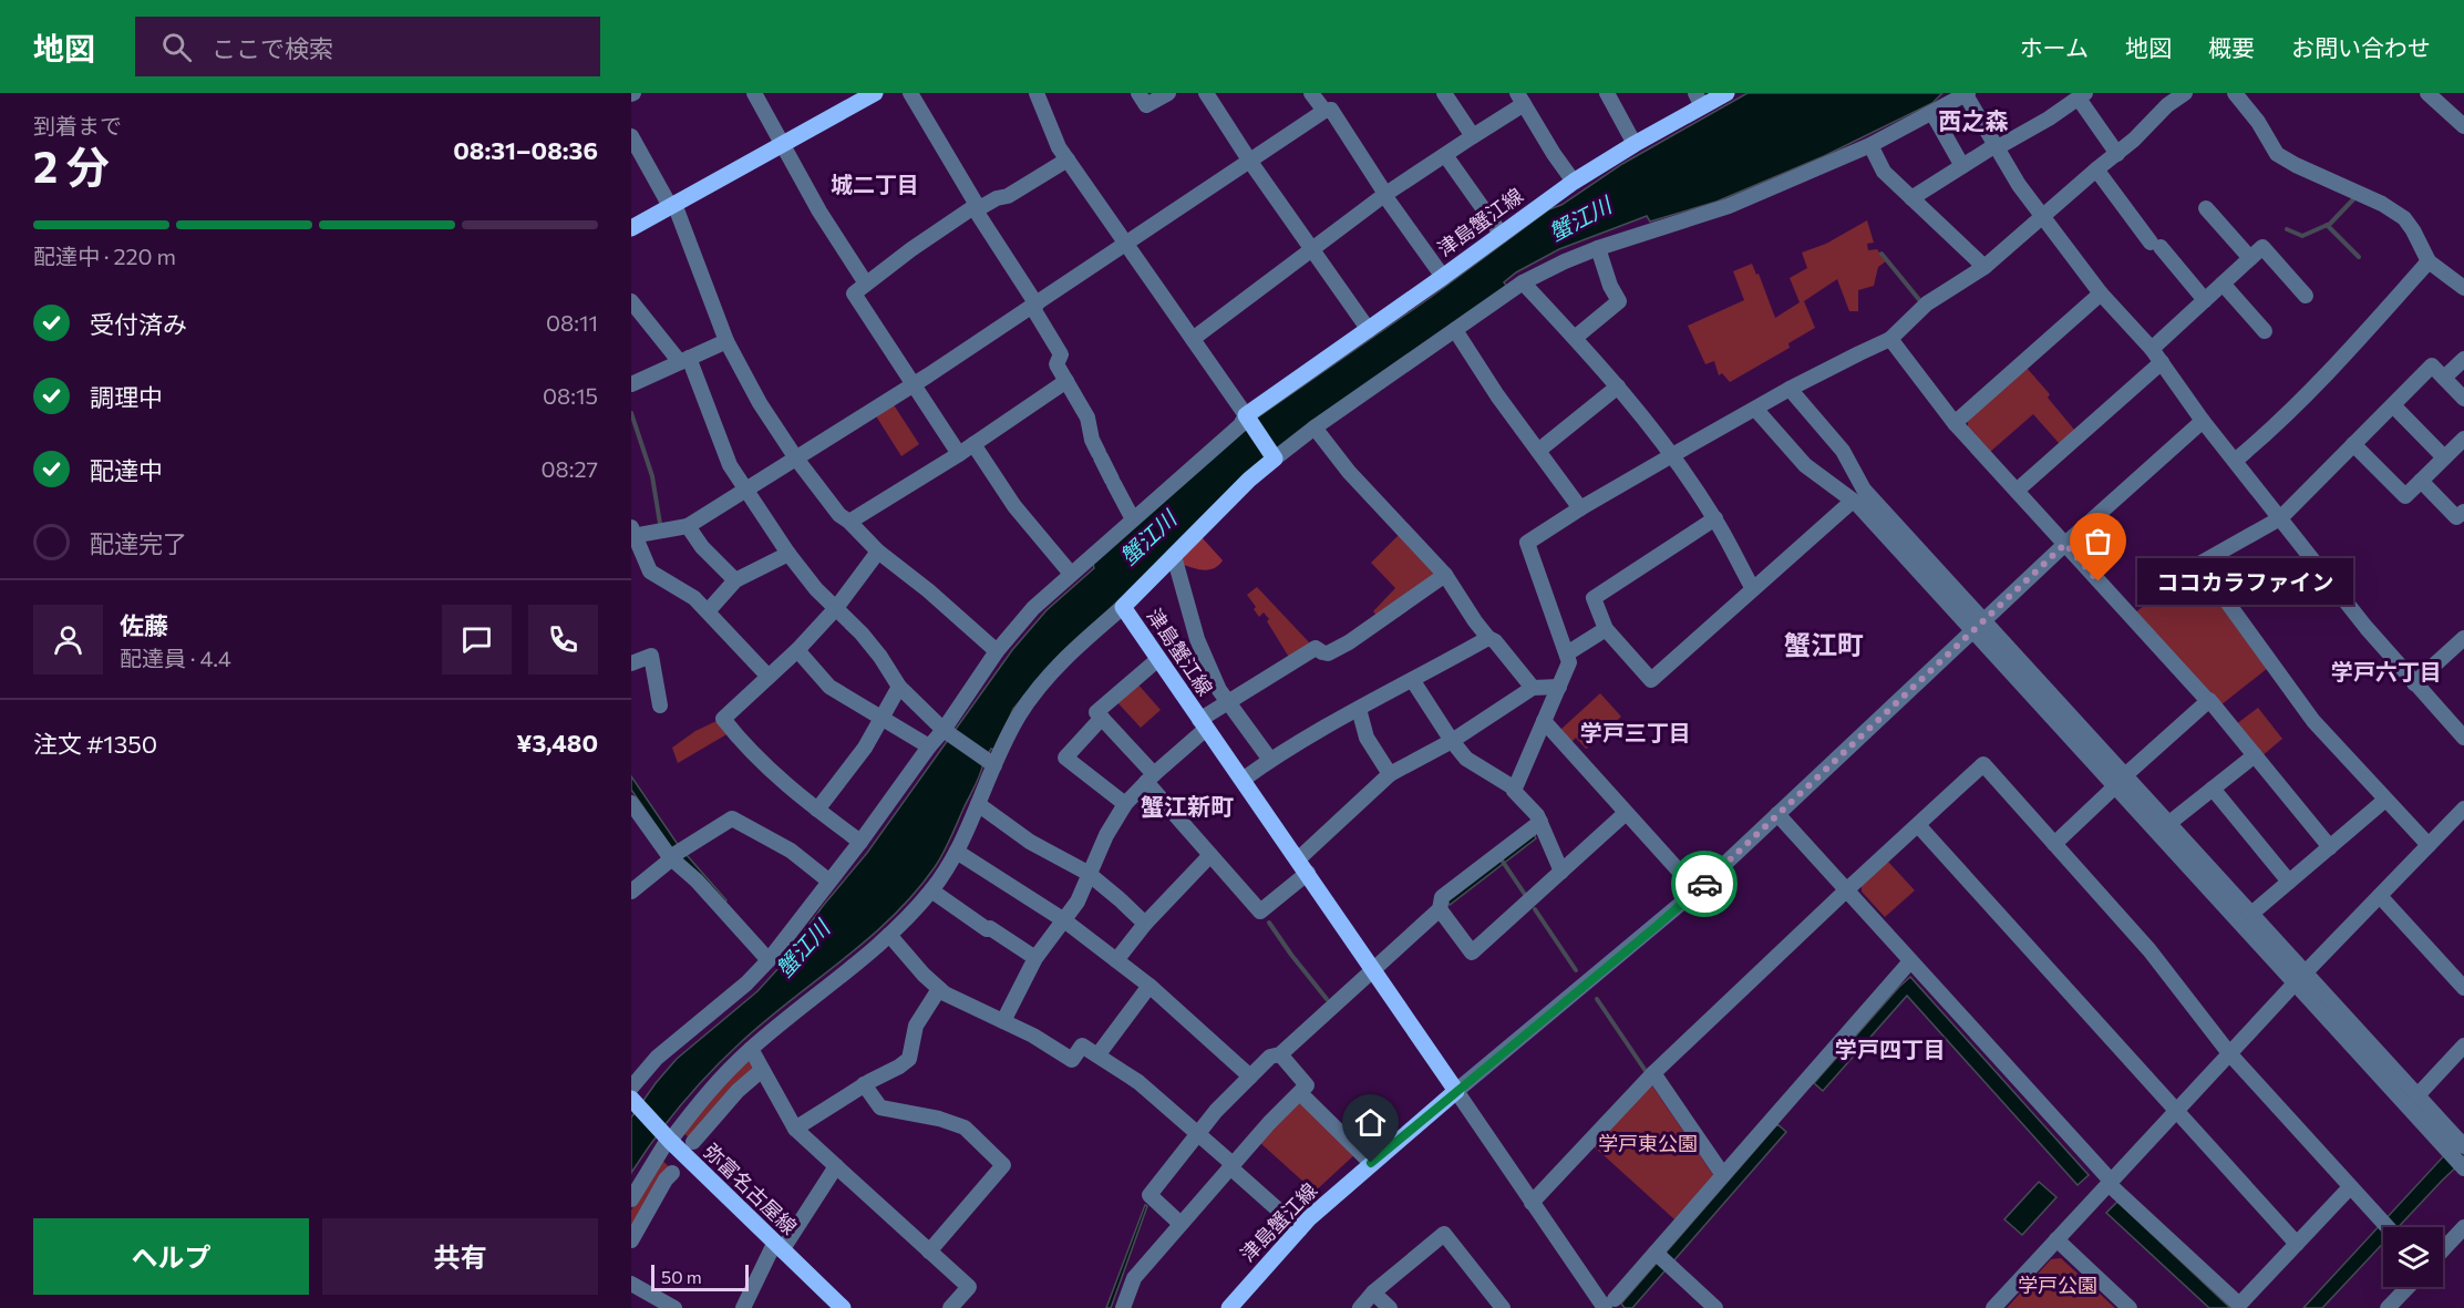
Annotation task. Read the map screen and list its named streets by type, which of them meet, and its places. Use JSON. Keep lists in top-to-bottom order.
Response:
{
  "streets": {
    "main road": ["津島蟹江線", "弥富名古屋線"]
  },
  "districts": [
    "西之森",
    "城二丁目",
    "蟹江町",
    "学戸六丁目",
    "学戸三丁目",
    "蟹江新町",
    "学戸四丁目"
  ],
  "water": ["蟹江川"],
  "parks": ["学戸東公園", "学戸公園"],
  "places": ["ココカラファイン"],
  "scale_bar": "50 m",
  "page": {
    "header": "地図",
    "search": "ここで検索",
    "nav": [
      "ホーム",
      "地図",
      "概要",
      "お問い合わせ"
    ],
    "heading": ["2 分", "到着まで", "08:31–08:36"],
    "panel": [
      "佐藤",
      "配達員 · 4.4",
      "注文 #1350",
      "¥3,480"
    ],
    "bar": "配達中 · 220 m",
    "list": [
      ["受付済み", "08:11"],
      ["調理中", "08:15"],
      ["配達中", "08:27"],
      "配達完了"
    ],
    "bubble": "ココカラファイン",
    "buttons": ["ヘルプ", "共有"],
    "scale": "50 m"
  }
}
